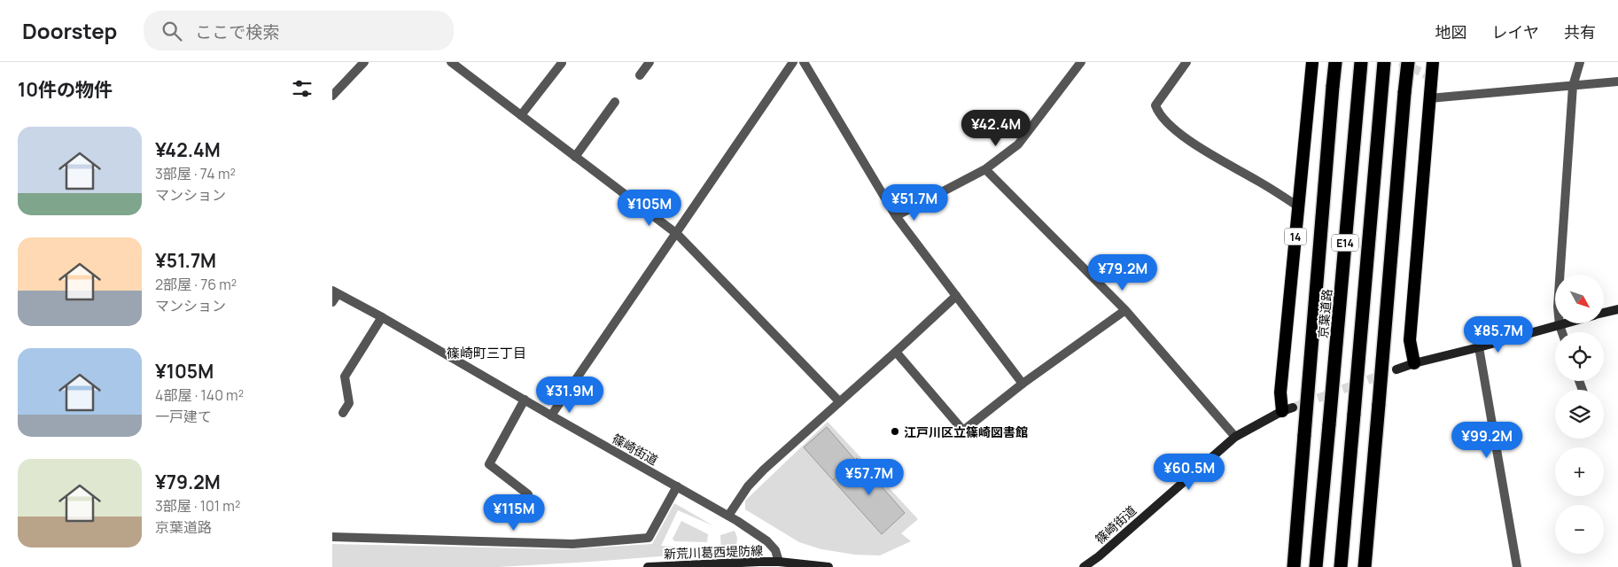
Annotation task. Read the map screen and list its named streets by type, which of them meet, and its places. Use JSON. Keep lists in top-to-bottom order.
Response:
{
  "streets": {
    "highway": ["14", "E14", "京葉道路"],
    "main road": ["篠崎街道", "新荒川葛西堤防線"]
  },
  "crossings": [
    ["14", "篠崎街道"],
    ["篠崎街道", "新荒川葛西堤防線"]
  ],
  "districts": ["篠崎町三丁目"],
  "places": ["江戸川区立篠崎図書館"],
  "north": "bottom right",
  "page": {
    "header": "Doorstep",
    "search": "ここで検索",
    "nav": ["地図", "レイヤ", "共有"],
    "heading": "10件の物件",
    "price": [
      "¥42.4M",
      "¥51.7M",
      "¥105M",
      "¥79.2M",
      "¥85.7M",
      "¥31.9M",
      "¥99.2M",
      "¥60.5M",
      "¥57.7M",
      "¥115M"
    ],
    "list": [
      {
        "name": "¥42.4M",
        "note": "3部屋 · 74 m² · マンション"
      },
      {
        "name": "¥51.7M",
        "note": "2部屋 · 76 m² · マンション"
      },
      {
        "name": "¥105M",
        "note": "4部屋 · 140 m² · 一戸建て"
      },
      {
        "name": "¥79.2M",
        "note": "3部屋 · 101 m² · 京葉道路"
      }
    ],
    "map_buttons": ["+", "−"]
  }
}
